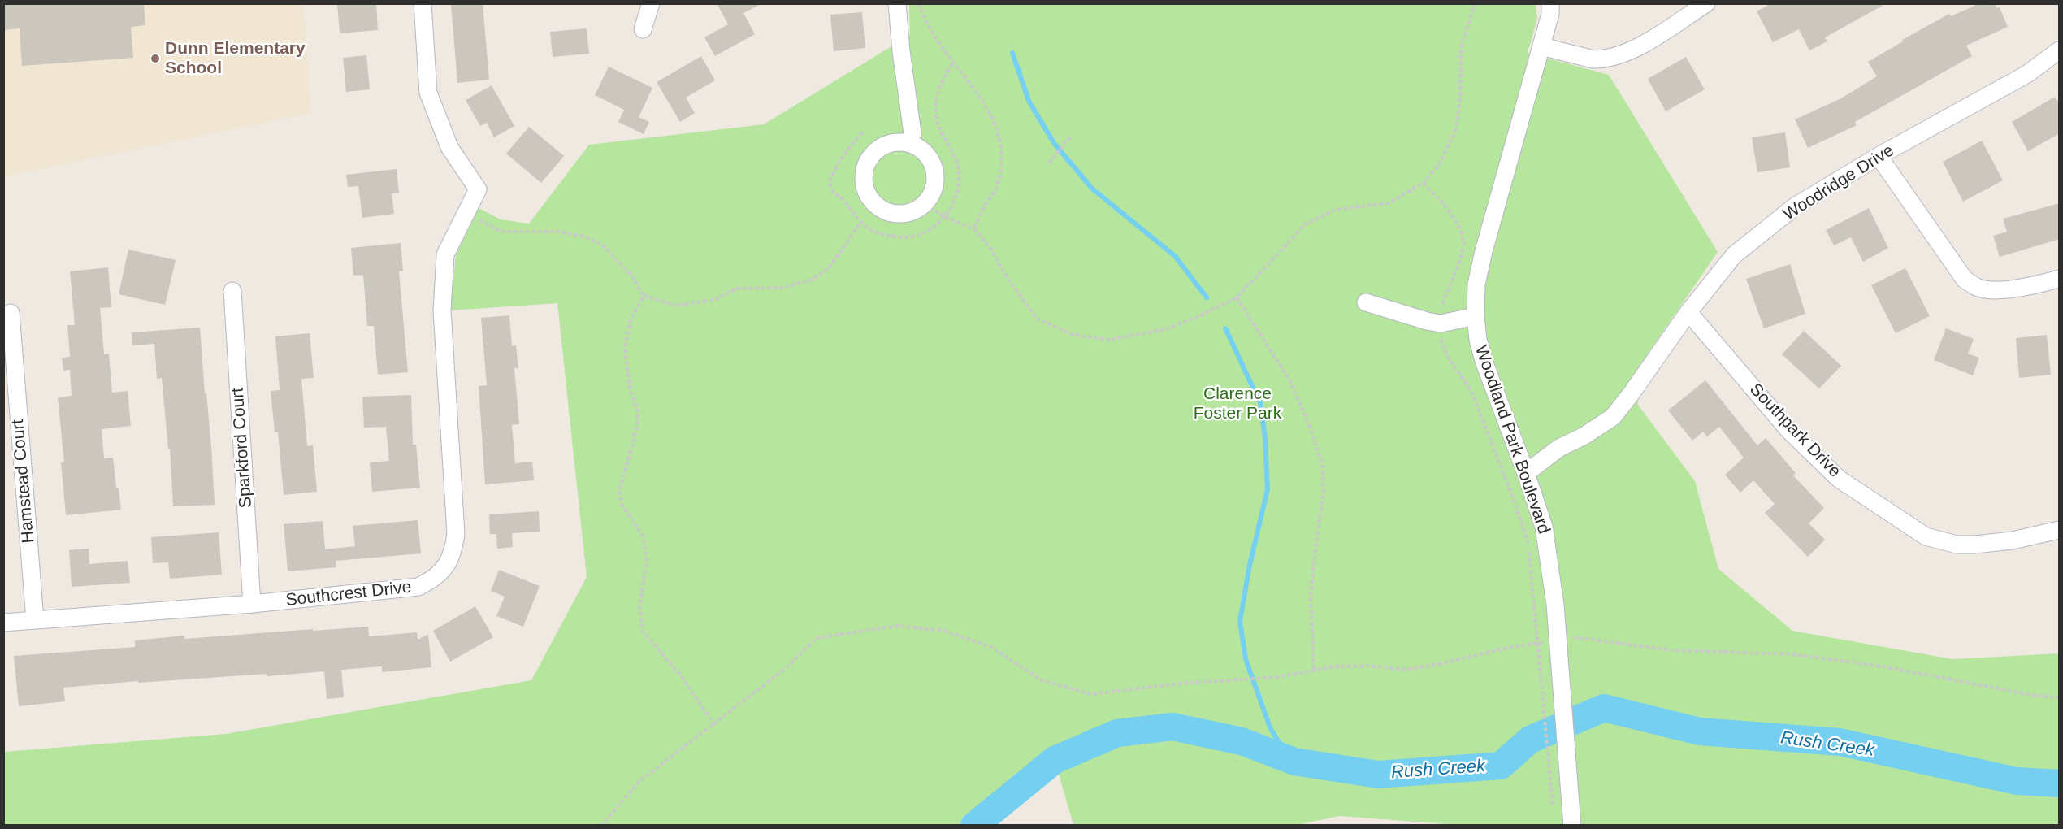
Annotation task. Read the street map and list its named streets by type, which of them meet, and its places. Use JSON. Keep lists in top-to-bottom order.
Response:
{
  "streets": {
    "street": [
      "Woodridge Drive",
      "Southpark Drive",
      "Woodland Park Boulevard",
      "Sparkford Court",
      "Hamstead Court",
      "Southcrest Drive"
    ]
  },
  "crossings": [
    ["Woodridge Drive", "Southpark Drive"],
    ["Woodridge Drive", "Woodland Park Boulevard"],
    ["Sparkford Court", "Southcrest Drive"],
    ["Hamstead Court", "Southcrest Drive"]
  ],
  "water": ["Rush Creek"],
  "parks": ["Clarence Foster Park"],
  "places": ["Dunn Elementary School"]
}
